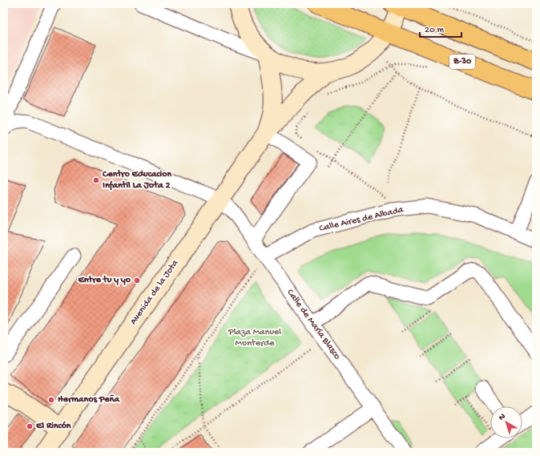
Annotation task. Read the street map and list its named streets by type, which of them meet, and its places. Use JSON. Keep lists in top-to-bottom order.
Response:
{
  "streets": {
    "highway": ["Z-30"],
    "street": ["Calle Aires de Albada", "Avenida de la Jota", "Calle de María Blasco"]
  },
  "crossings": [
    ["Calle Aires de Albada", "Calle de María Blasco"],
    ["Avenida de la Jota", "Calle de María Blasco"]
  ],
  "parks": ["Plaza Manuel Monterde"],
  "places": [
    "Centro Educacion Infantil La Jota 2",
    "Entre tu y yo",
    "Hermanos Peña",
    "El Rincón"
  ],
  "scale_bar": "20 m",
  "north": "top left"
}
